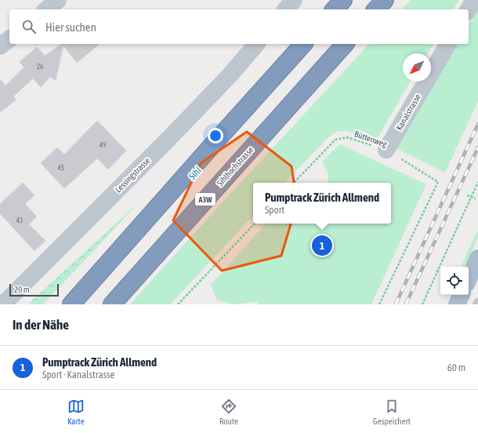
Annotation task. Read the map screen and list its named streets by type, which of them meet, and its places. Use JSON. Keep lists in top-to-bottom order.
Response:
{
  "streets": {
    "highway": ["Sihlhochstrasse", "A3W"],
    "street": ["Kanalstrasse", "Lessingstrasse"],
    "path": ["Büttenweg"]
  },
  "crossings": [
    ["Kanalstrasse", "Büttenweg"]
  ],
  "water": ["Sihl"],
  "house_numbers": [
    "26",
    "49",
    "45",
    "43"
  ],
  "scale_bar": "20 m",
  "north": "bottom left",
  "page": {
    "search": "Hier suchen",
    "popup": ["Pumptrack Zürich Allmend", "Sport"],
    "pins": "1",
    "scale": "20 m",
    "heading": "In der Nähe",
    "list": [
      {
        "mark": "1",
        "name": "Pumptrack Zürich Allmend",
        "note": "Sport · Kanalstrasse",
        "value": "60 m"
      }
    ],
    "nav": ["Karte", "Route", "Gespeichert"]
  }
}
